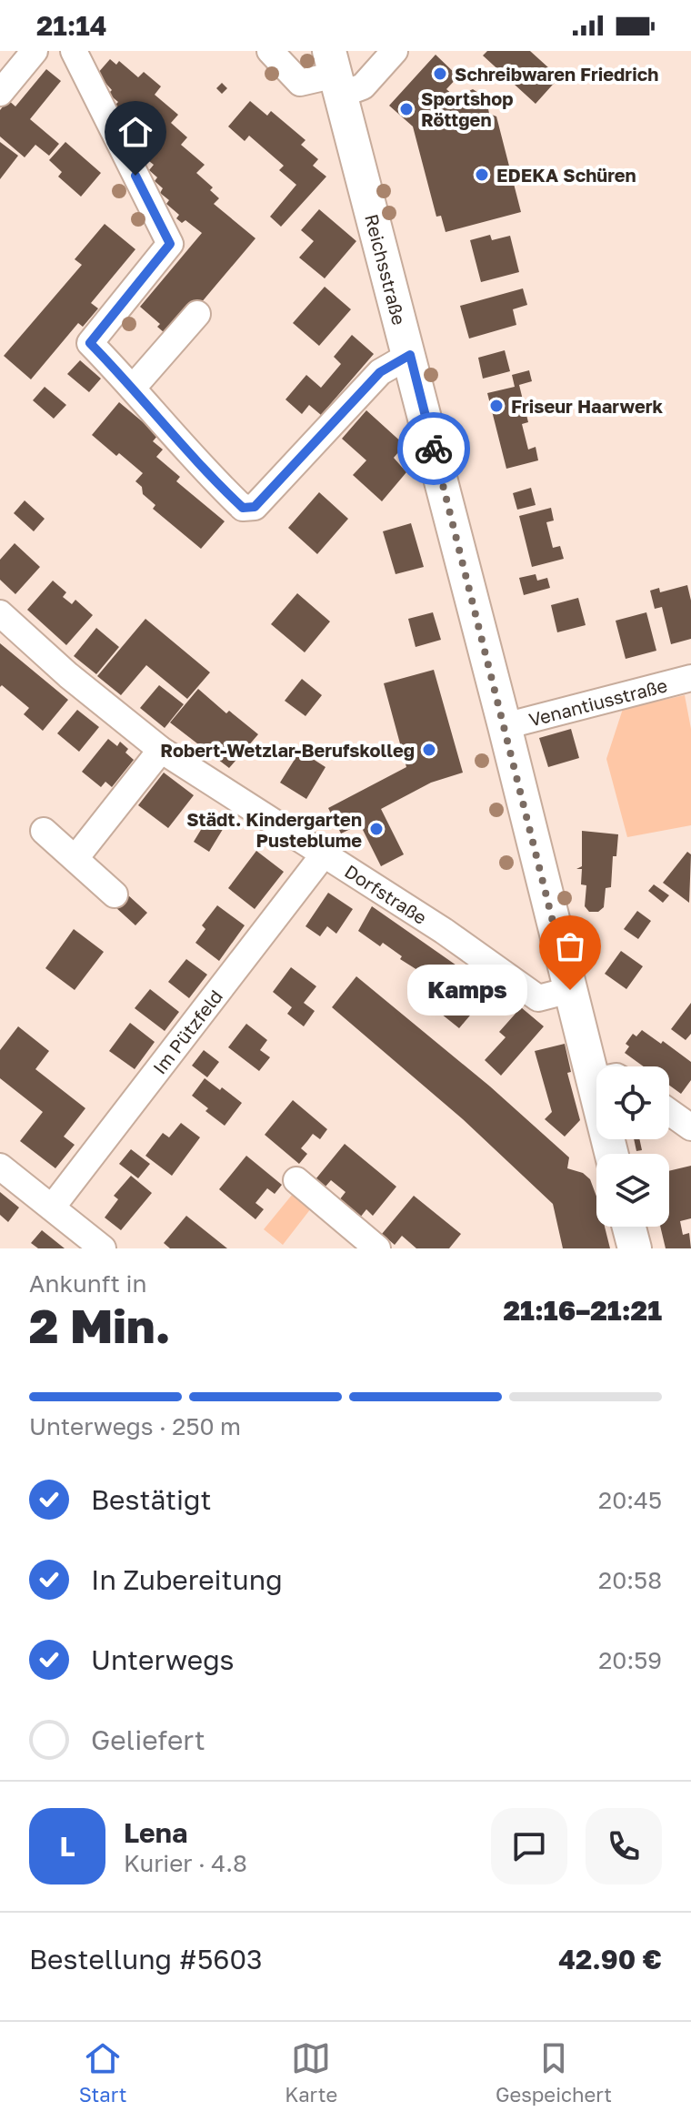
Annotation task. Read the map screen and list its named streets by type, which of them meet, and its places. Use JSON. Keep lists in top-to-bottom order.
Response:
{
  "streets": {
    "main road": ["Reichsstraße"],
    "street": ["Venantiusstraße", "Dorfstraße", "Im Pützfeld"]
  },
  "crossings": [
    ["Reichsstraße", "Venantiusstraße"],
    ["Reichsstraße", "Dorfstraße"],
    ["Dorfstraße", "Im Pützfeld"]
  ],
  "places": [
    "Schreibwaren Friedrich",
    "Sportshop Röttgen",
    "EDEKA Schüren",
    "Friseur Haarwerk",
    "Robert-Wetzlar-Berufskolleg",
    "Städt. Kindergarten Pusteblume",
    "Kamps"
  ],
  "page": {
    "status": "21:14",
    "bubble": "Kamps",
    "heading": ["2 Min.", "Ankunft in", "21:16–21:21"],
    "panel": [
      "Lena",
      "Kurier · 4.8",
      "Bestellung #5603",
      "42.90 €"
    ],
    "bar": "Unterwegs · 250 m",
    "list": [
      ["Bestätigt", "20:45"],
      ["In Zubereitung", "20:58"],
      ["Unterwegs", "20:59"],
      "Geliefert"
    ],
    "round": "L",
    "tabs": ["Start", "Karte", "Gespeichert"]
  }
}
